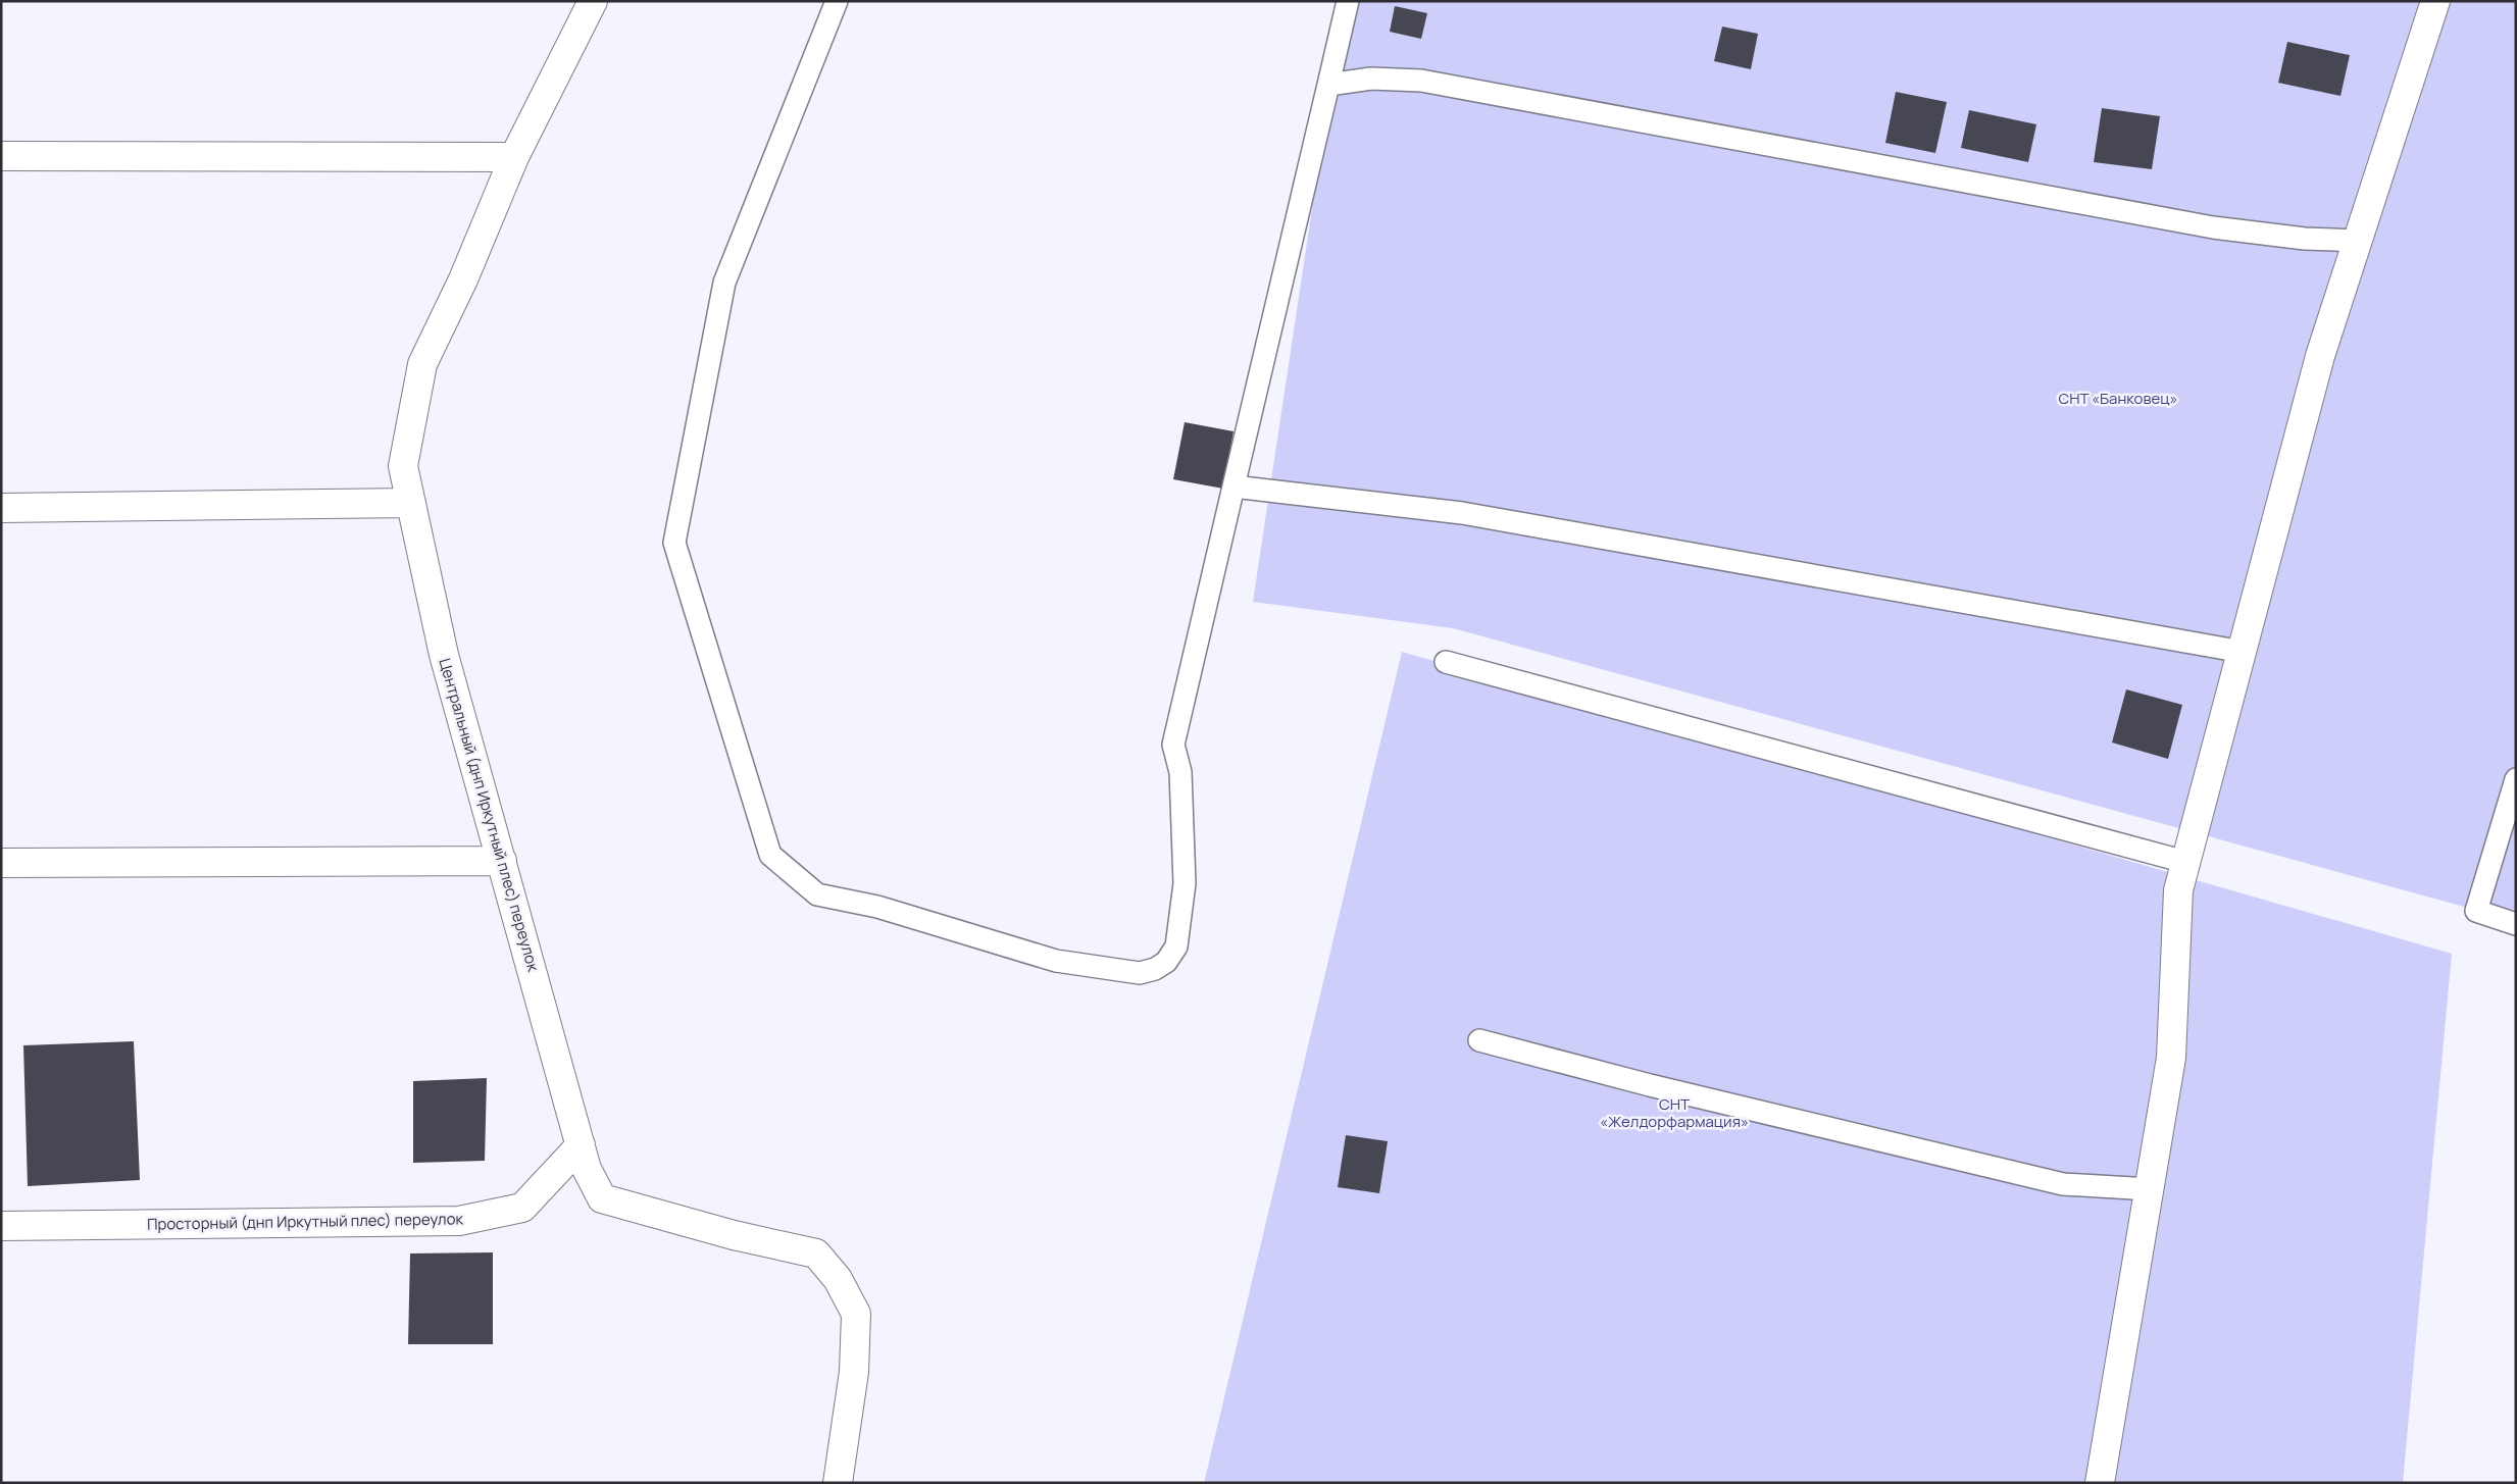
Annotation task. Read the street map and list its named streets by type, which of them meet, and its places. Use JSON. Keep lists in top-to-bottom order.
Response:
{
  "streets": {
    "street": ["Центральный (днп Иркутный плес) переулок", "Просторный (днп Иркутный плес) переулок"]
  },
  "crossings": [
    ["Центральный (днп Иркутный плес) переулок", "Просторный (днп Иркутный плес) переулок"]
  ],
  "parks": ["СНТ «Банковец»", "СНТ «Желдорфармация»"]
}
